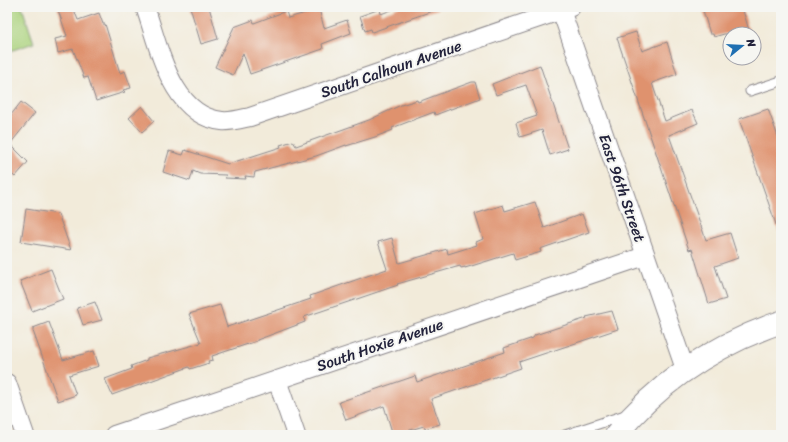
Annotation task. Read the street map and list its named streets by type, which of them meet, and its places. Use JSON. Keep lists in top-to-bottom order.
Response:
{
  "streets": {
    "street": ["South Calhoun Avenue", "East 96th Street", "South Hoxie Avenue"]
  },
  "crossings": [
    ["South Calhoun Avenue", "East 96th Street"],
    ["East 96th Street", "South Hoxie Avenue"]
  ],
  "north": "right"
}
